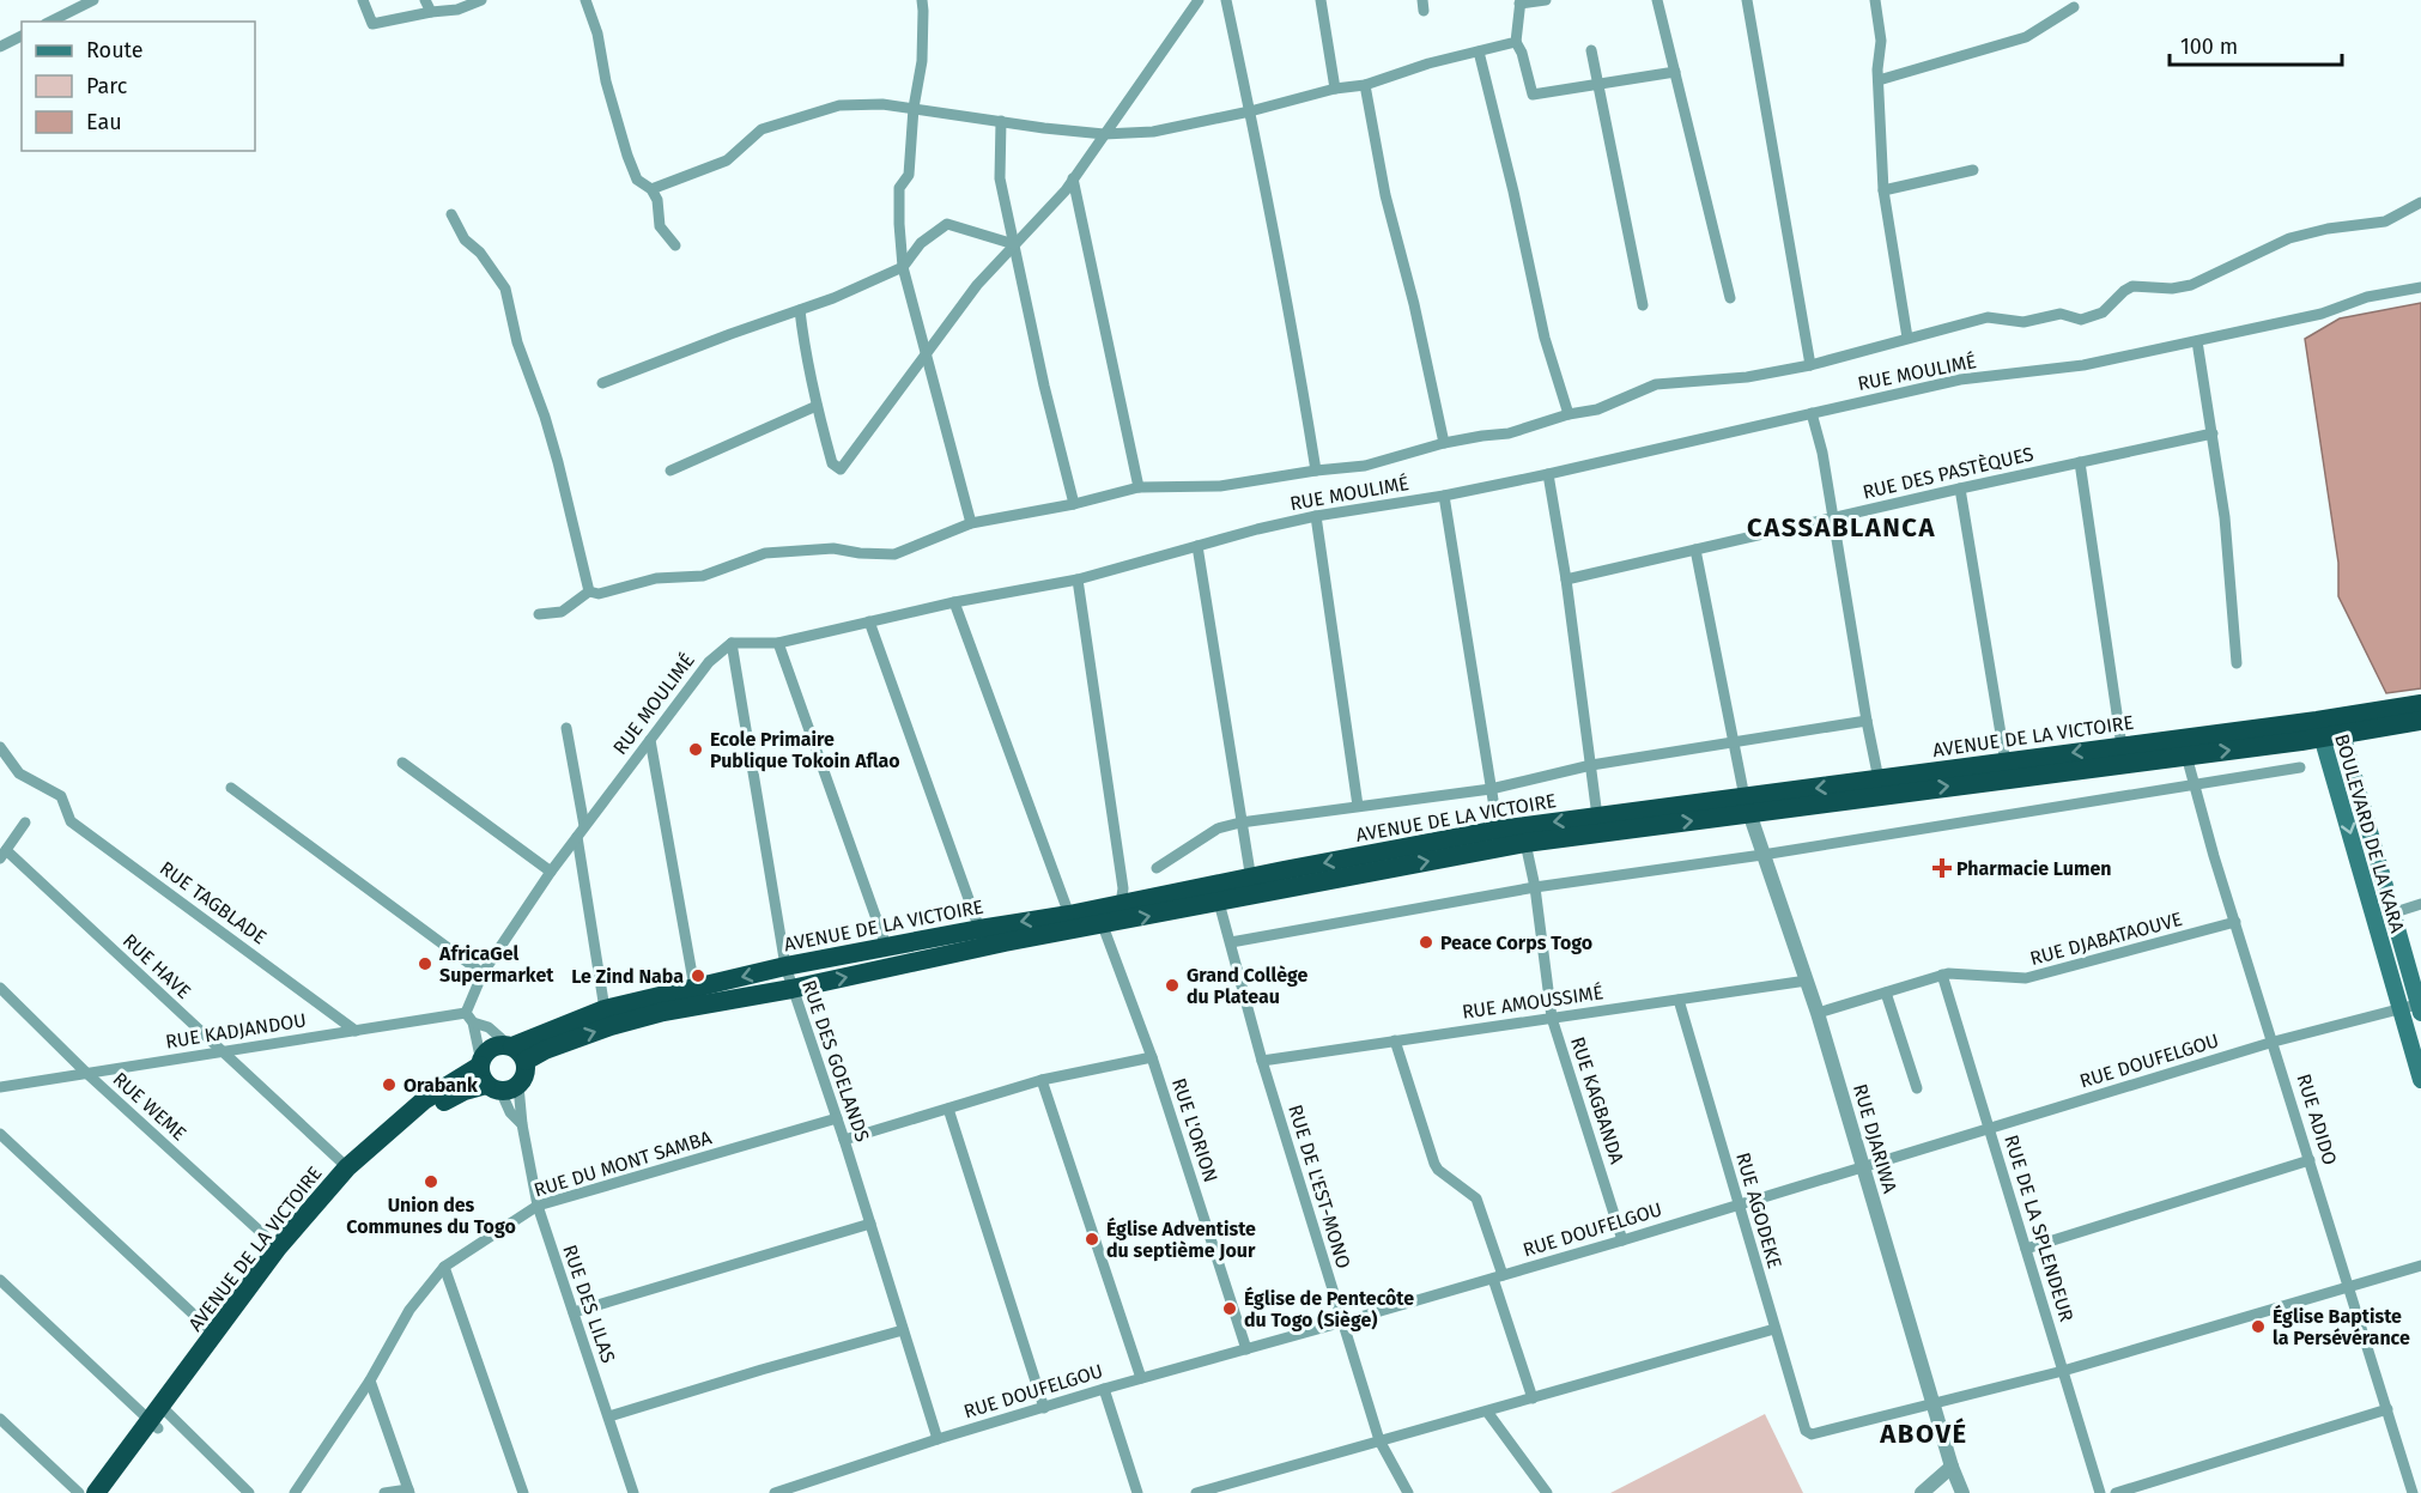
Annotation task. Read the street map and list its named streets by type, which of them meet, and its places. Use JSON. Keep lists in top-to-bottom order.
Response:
{
  "streets": {
    "highway": ["AVENUE DE LA VICTOIRE"],
    "main road": ["BOULEVARD DE LA KARA"],
    "street": [
      "RUE MOULIMÉ",
      "RUE DES PASTÈQUES",
      "RUE TAGBLADE",
      "RUE DJABATAOUVE",
      "RUE HAVE",
      "RUE AMOUSSIMÉ",
      "RUE KADJANDOU",
      "RUE DES GOELANDS",
      "RUE DOUFELGOU",
      "RUE KAGBANDA",
      "RUE WEME",
      "RUE ADIDO",
      "RUE L'ORION",
      "RUE DJARIWA",
      "RUE DU MONT SAMBA",
      "RUE DE L'EST-MONO",
      "RUE AGODEKE",
      "RUE DE LA SPLENDEUR",
      "RUE DES LILAS"
    ]
  },
  "crossings": [
    ["RUE MOULIMÉ", "RUE KADJANDOU"],
    ["RUE MOULIMÉ", "RUE DES GOELANDS"],
    ["AVENUE DE LA VICTOIRE", "BOULEVARD DE LA KARA"],
    ["AVENUE DE LA VICTOIRE", "RUE HAVE"],
    ["AVENUE DE LA VICTOIRE", "RUE DES GOELANDS"],
    ["AVENUE DE LA VICTOIRE", "RUE KAGBANDA"],
    ["AVENUE DE LA VICTOIRE", "RUE WEME"],
    ["AVENUE DE LA VICTOIRE", "RUE ADIDO"],
    ["AVENUE DE LA VICTOIRE", "RUE L'ORION"],
    ["AVENUE DE LA VICTOIRE", "RUE DJARIWA"],
    ["AVENUE DE LA VICTOIRE", "RUE DE L'EST-MONO"],
    ["AVENUE DE LA VICTOIRE", "RUE DES LILAS"],
    ["BOULEVARD DE LA KARA", "RUE DOUFELGOU"],
    ["RUE TAGBLADE", "RUE KADJANDOU"],
    ["RUE DJABATAOUVE", "RUE ADIDO"],
    ["RUE DJABATAOUVE", "RUE DJARIWA"],
    ["RUE DJABATAOUVE", "RUE DE LA SPLENDEUR"],
    ["RUE HAVE", "RUE KADJANDOU"],
    ["RUE AMOUSSIMÉ", "RUE KAGBANDA"],
    ["RUE AMOUSSIMÉ", "RUE DJARIWA"],
    ["RUE AMOUSSIMÉ", "RUE DE L'EST-MONO"],
    ["RUE AMOUSSIMÉ", "RUE AGODEKE"],
    ["RUE KADJANDOU", "RUE WEME"],
    ["RUE DES GOELANDS", "RUE DOUFELGOU"],
    ["RUE DES GOELANDS", "RUE DU MONT SAMBA"],
    ["RUE DOUFELGOU", "RUE KAGBANDA"],
    ["RUE DOUFELGOU", "RUE ADIDO"],
    ["RUE DOUFELGOU", "RUE L'ORION"],
    ["RUE DOUFELGOU", "RUE DJARIWA"],
    ["RUE DOUFELGOU", "RUE DE L'EST-MONO"],
    ["RUE DOUFELGOU", "RUE AGODEKE"],
    ["RUE DOUFELGOU", "RUE DE LA SPLENDEUR"],
    ["RUE DJARIWA", "RUE AGODEKE"],
    ["RUE DU MONT SAMBA", "RUE DES LILAS"]
  ],
  "districts": ["CASSABLANCA", "ABOVÉ"],
  "places": {
    "other": [
      "Ecole Primaire Publique Tokoin Aflao",
      "Peace Corps Togo",
      "AfricaGel Supermarket",
      "Le Zind Naba",
      "Grand Collège du Plateau",
      "Orabank",
      "Union des Communes du Togo",
      "Église Adventiste du septième Jour",
      "Église de Pentecôte du Togo (Siège)",
      "Église Baptiste la Persévérance"
    ],
    "health": ["Pharmacie Lumen"]
  },
  "legend": ["Route", "Parc", "Eau"],
  "scale_bar": "100 m"
}
